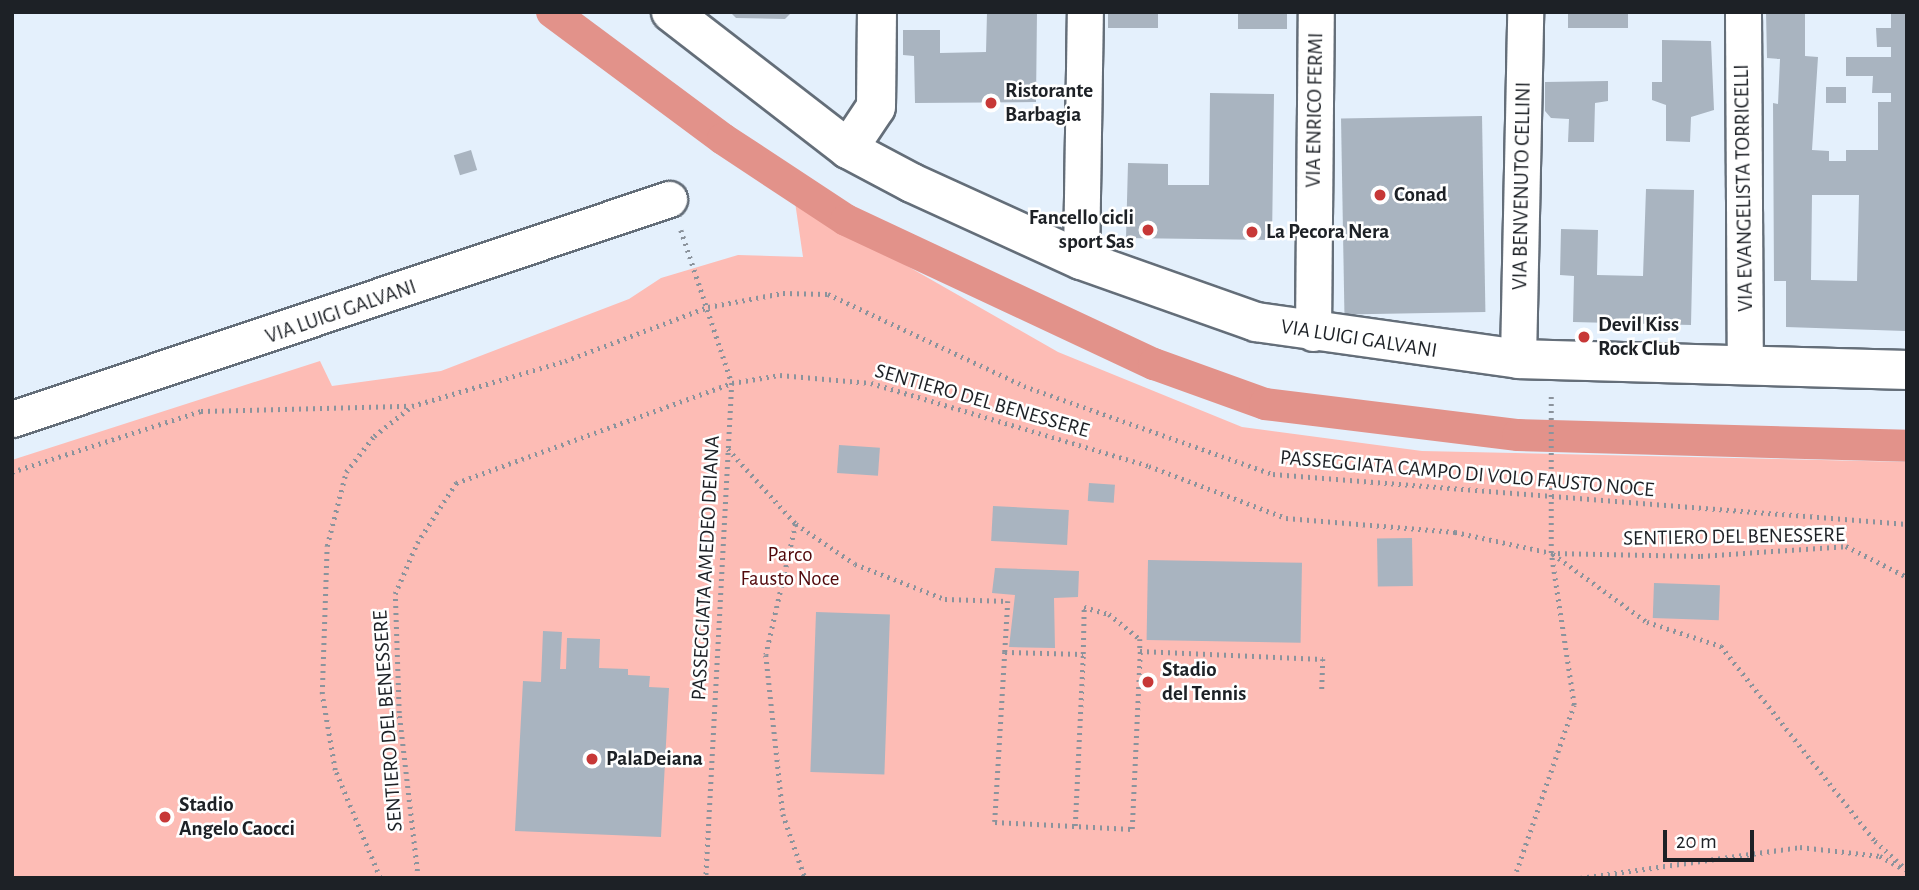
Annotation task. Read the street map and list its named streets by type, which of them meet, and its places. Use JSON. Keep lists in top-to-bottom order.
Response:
{
  "streets": {
    "street": [
      "VIA ENRICO FERMI",
      "VIA BENVENUTO CELLINI",
      "VIA EVANGELISTA TORRICELLI",
      "VIA LUIGI GALVANI"
    ],
    "path": ["SENTIERO DEL BENESSERE", "PASSEGGIATA CAMPO DI VOLO FAUSTO NOCE", "PASSEGGIATA AMEDEO DEIANA"]
  },
  "crossings": [
    ["VIA ENRICO FERMI", "VIA LUIGI GALVANI"],
    ["VIA BENVENUTO CELLINI", "VIA LUIGI GALVANI"],
    ["VIA EVANGELISTA TORRICELLI", "VIA LUIGI GALVANI"],
    ["SENTIERO DEL BENESSERE", "PASSEGGIATA AMEDEO DEIANA"],
    ["PASSEGGIATA CAMPO DI VOLO FAUSTO NOCE", "PASSEGGIATA AMEDEO DEIANA"]
  ],
  "parks": ["Parco Fausto Noce"],
  "places": [
    "Ristorante Barbagia",
    "Conad",
    "Fancello cicli sport Sas",
    "La Pecora Nera",
    "Devil Kiss Rock Club",
    "Stadio del Tennis",
    "PalaDeiana",
    "Stadio Angelo Caocci"
  ],
  "scale_bar": "20 m"
}
